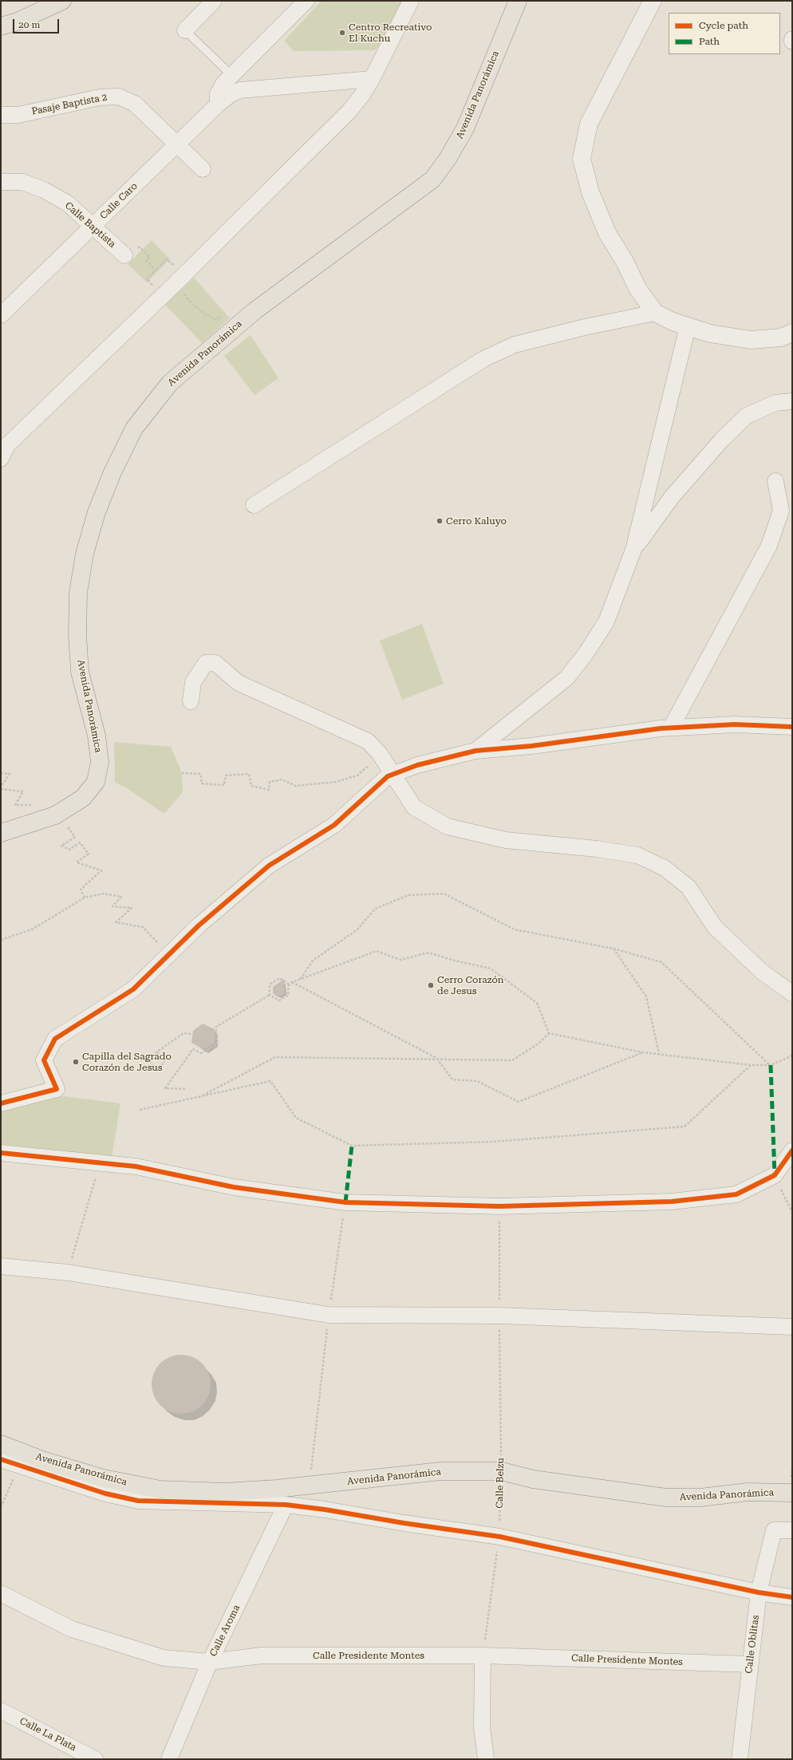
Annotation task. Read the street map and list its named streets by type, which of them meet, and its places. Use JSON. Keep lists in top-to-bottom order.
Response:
{
  "streets": {
    "main road": ["Avenida Panorámica"],
    "street": [
      "Pasaje Baptista 2",
      "Calle Caro",
      "Calle Baptista",
      "Calle Aroma",
      "Calle Oblitas",
      "Calle Presidente Montes",
      "Calle La Plata"
    ],
    "path": ["Calle Belzu"]
  },
  "crossings": [
    ["Avenida Panorámica", "Calle Belzu"],
    ["Pasaje Baptista 2", "Calle Caro"],
    ["Calle Caro", "Calle Baptista"],
    ["Calle Belzu", "Calle Presidente Montes"],
    ["Calle Aroma", "Calle Presidente Montes"],
    ["Calle Oblitas", "Calle Presidente Montes"]
  ],
  "places": [
    "Centro Recreativo El Kuchu",
    "Cerro Kaluyo",
    "Cerro Corazón de Jesus",
    "Capilla del Sagrado Corazón de Jesus"
  ],
  "legend": ["Cycle path", "Path"],
  "scale_bar": "20 m"
}
